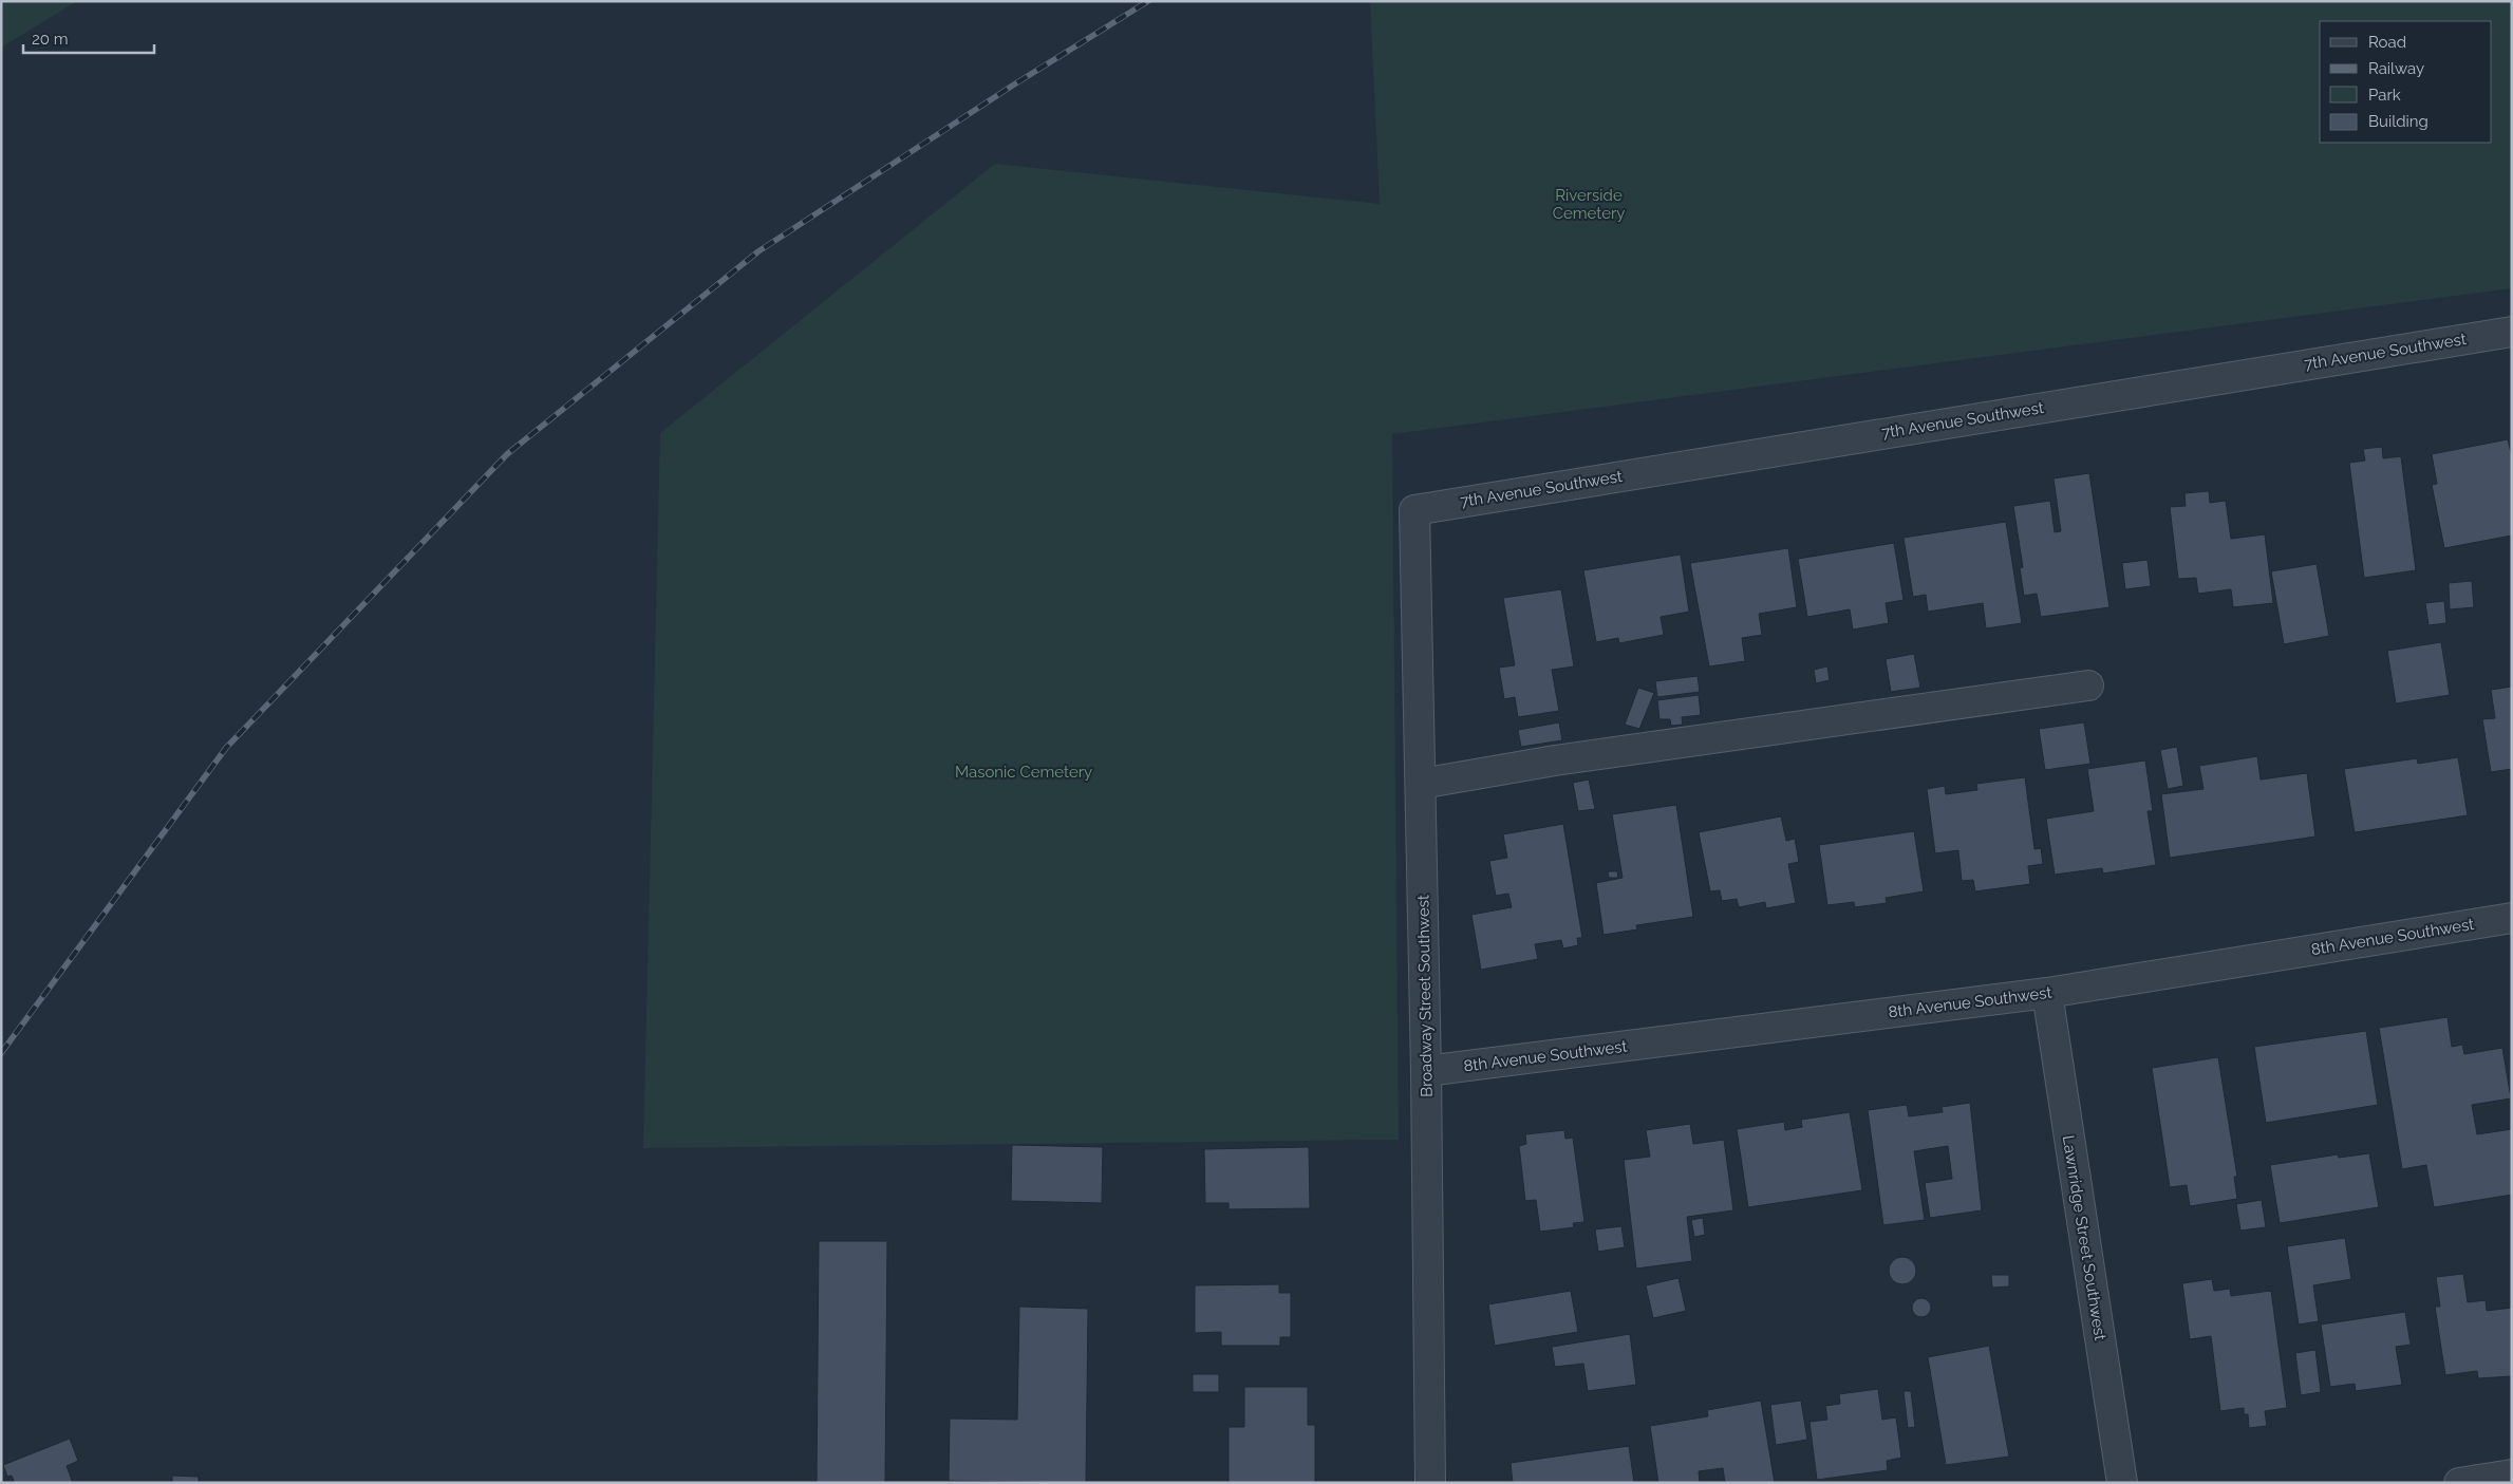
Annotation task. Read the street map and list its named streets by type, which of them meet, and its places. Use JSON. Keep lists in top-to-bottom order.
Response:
{
  "streets": {
    "street": [
      "7th Avenue Southwest",
      "8th Avenue Southwest",
      "Broadway Street Southwest",
      "Lawnridge Street Southwest"
    ]
  },
  "crossings": [
    ["7th Avenue Southwest", "Broadway Street Southwest"],
    ["8th Avenue Southwest", "Broadway Street Southwest"],
    ["8th Avenue Southwest", "Lawnridge Street Southwest"]
  ],
  "parks": ["Riverside Cemetery", "Masonic Cemetery"],
  "legend": [
    "Road",
    "Railway",
    "Park",
    "Building"
  ],
  "scale_bar": "20 m"
}
